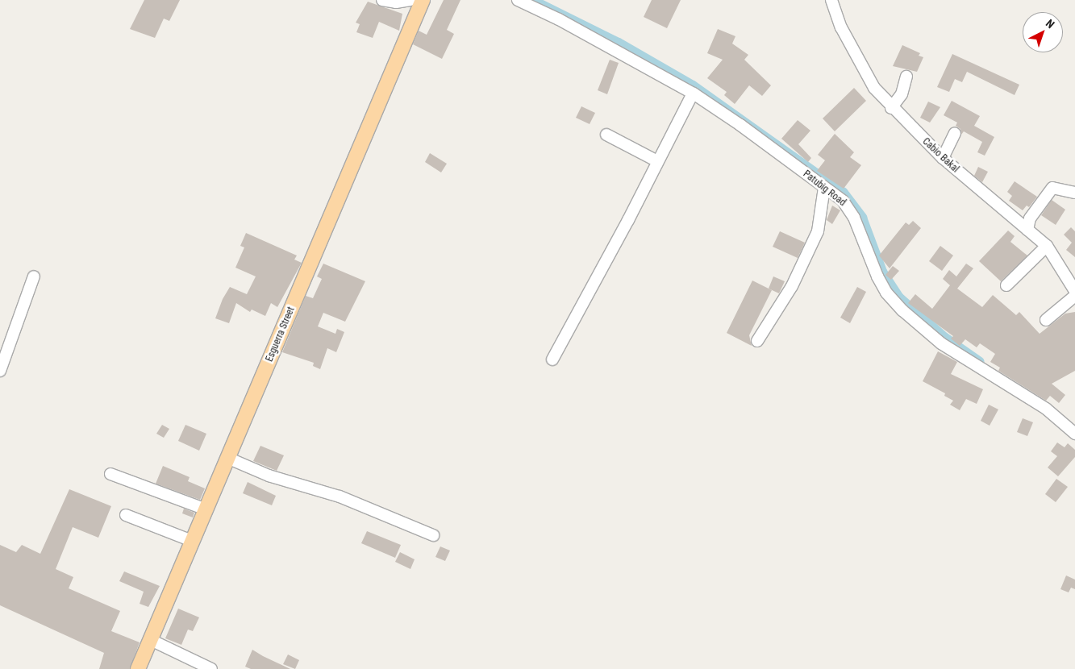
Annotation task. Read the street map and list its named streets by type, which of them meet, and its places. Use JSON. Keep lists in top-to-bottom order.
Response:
{
  "streets": {
    "main road": ["Esguerra Street"],
    "street": ["Cabio Bakal", "Patubig Road"]
  },
  "north": "top right"
}
